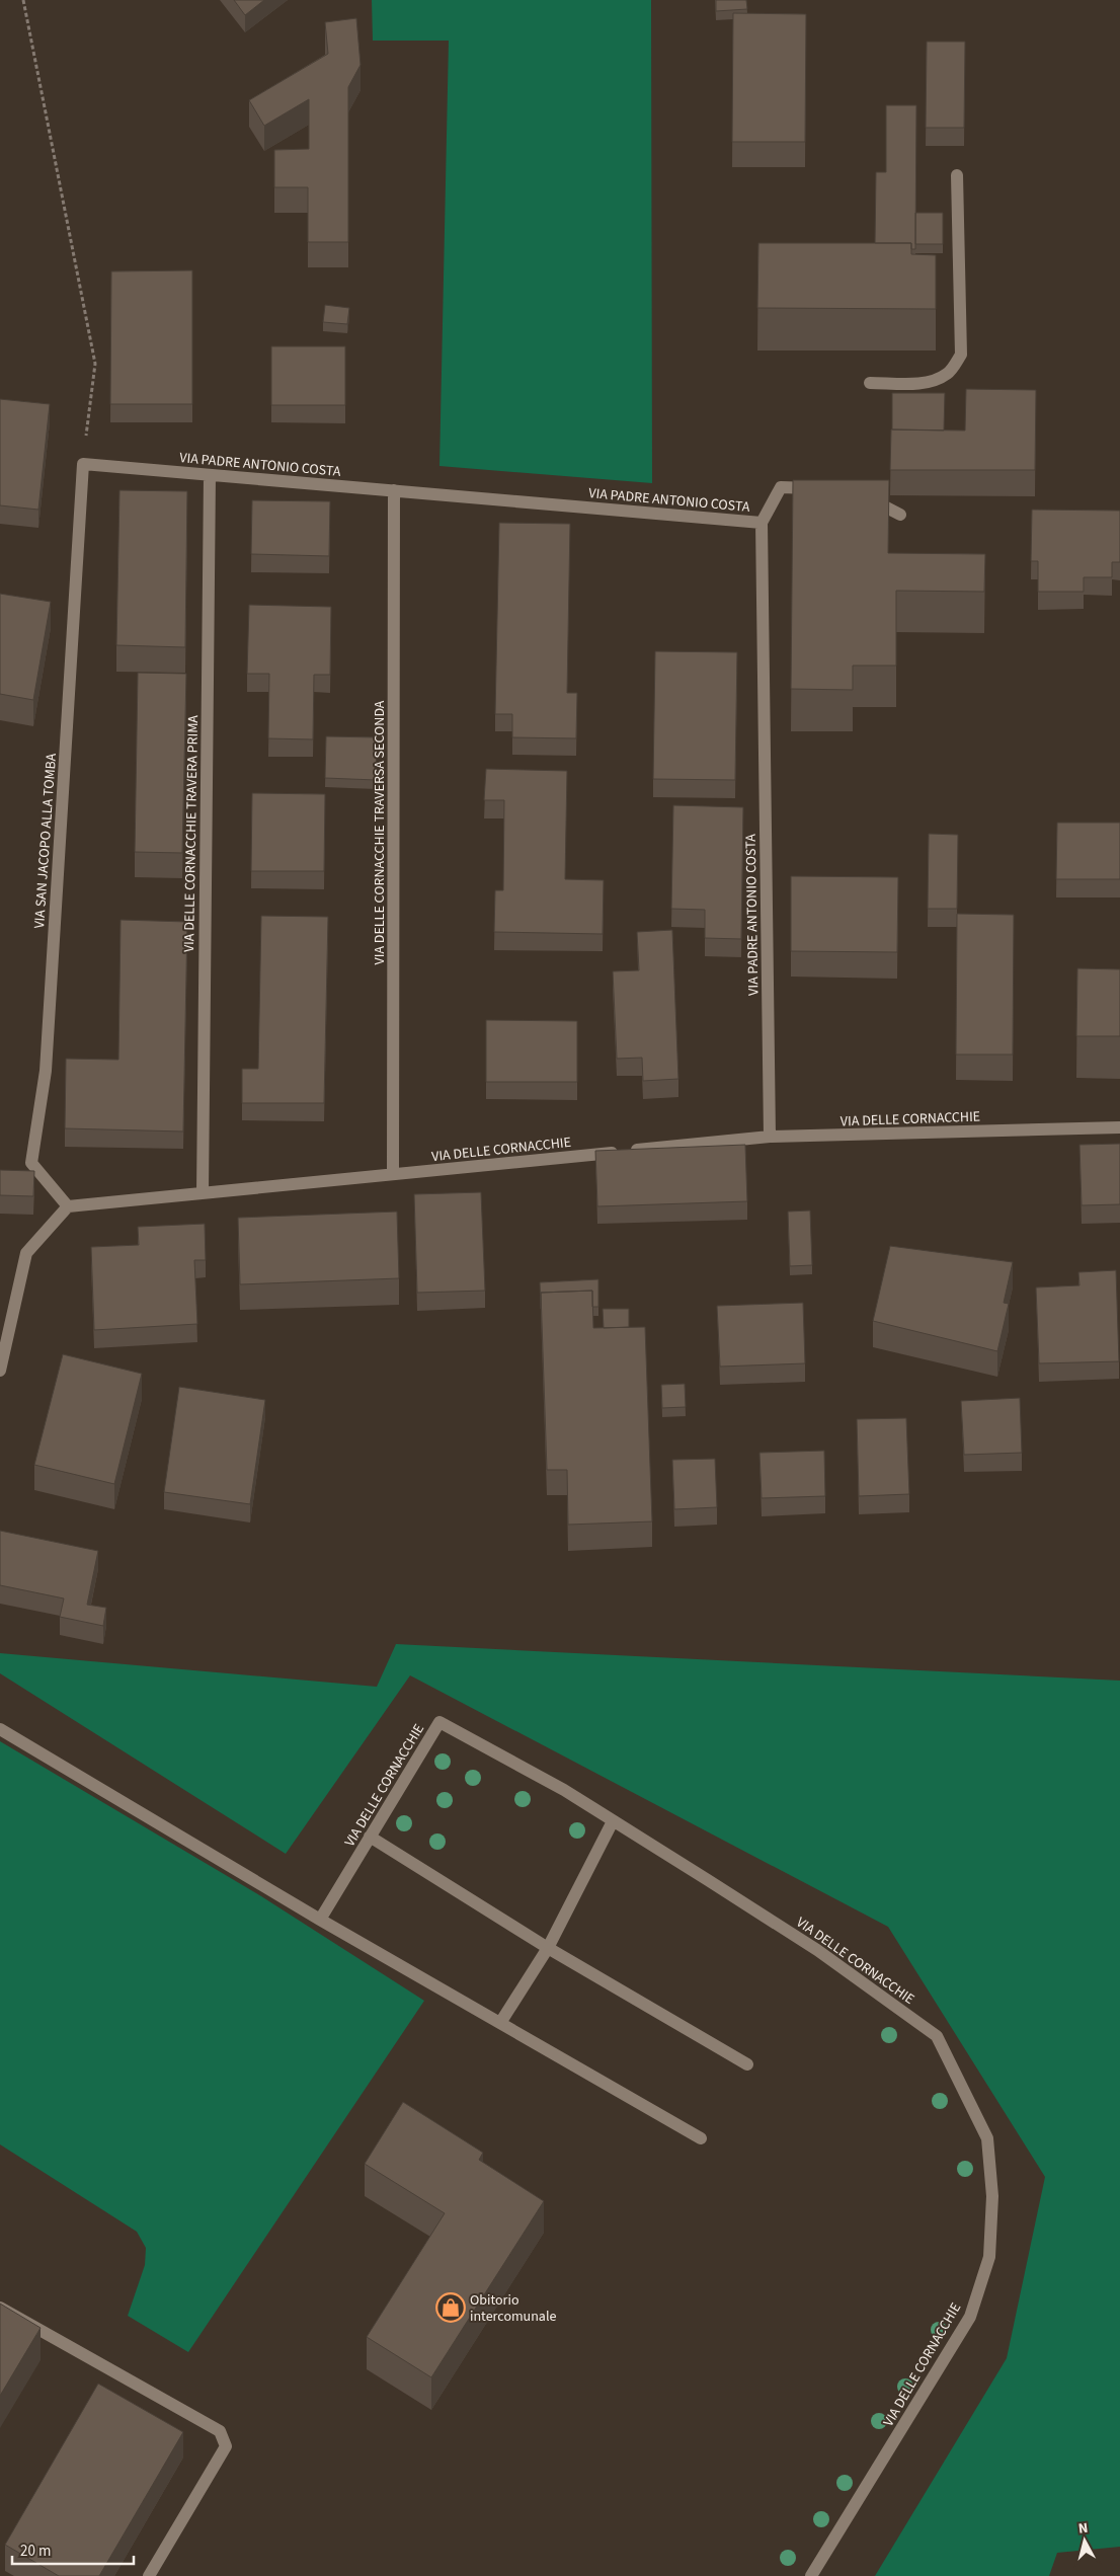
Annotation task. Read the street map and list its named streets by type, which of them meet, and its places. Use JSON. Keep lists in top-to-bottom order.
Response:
{
  "streets": {
    "street": [
      "VIA PADRE ANTONIO COSTA",
      "VIA DELLE CORNACCHIE TRAVERSA SECONDA",
      "VIA DELLE CORNACCHIE TRAVERA PRIMA",
      "VIA SAN JACOPO ALLA TOMBA",
      "VIA DELLE CORNACCHIE"
    ]
  },
  "crossings": [
    ["VIA PADRE ANTONIO COSTA", "VIA DELLE CORNACCHIE TRAVERSA SECONDA"],
    ["VIA PADRE ANTONIO COSTA", "VIA DELLE CORNACCHIE TRAVERA PRIMA"],
    ["VIA PADRE ANTONIO COSTA", "VIA SAN JACOPO ALLA TOMBA"],
    ["VIA PADRE ANTONIO COSTA", "VIA DELLE CORNACCHIE"],
    ["VIA DELLE CORNACCHIE TRAVERSA SECONDA", "VIA DELLE CORNACCHIE"],
    ["VIA DELLE CORNACCHIE TRAVERA PRIMA", "VIA DELLE CORNACCHIE"],
    ["VIA SAN JACOPO ALLA TOMBA", "VIA DELLE CORNACCHIE"]
  ],
  "places": {
    "shop": ["Obitorio intercomunale"]
  },
  "scale_bar": "20 m",
  "north": "top"
}
